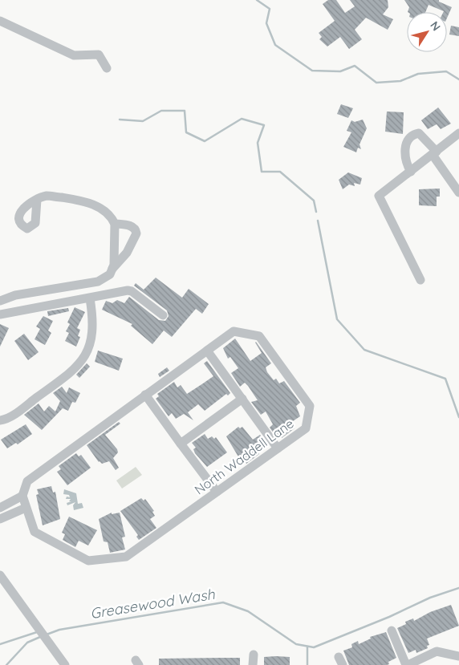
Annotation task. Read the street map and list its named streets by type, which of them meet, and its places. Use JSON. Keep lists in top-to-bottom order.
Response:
{
  "streets": {
    "street": ["North Waddell Lane"]
  },
  "water": ["Greasewood Wash"],
  "north": "top right"
}
